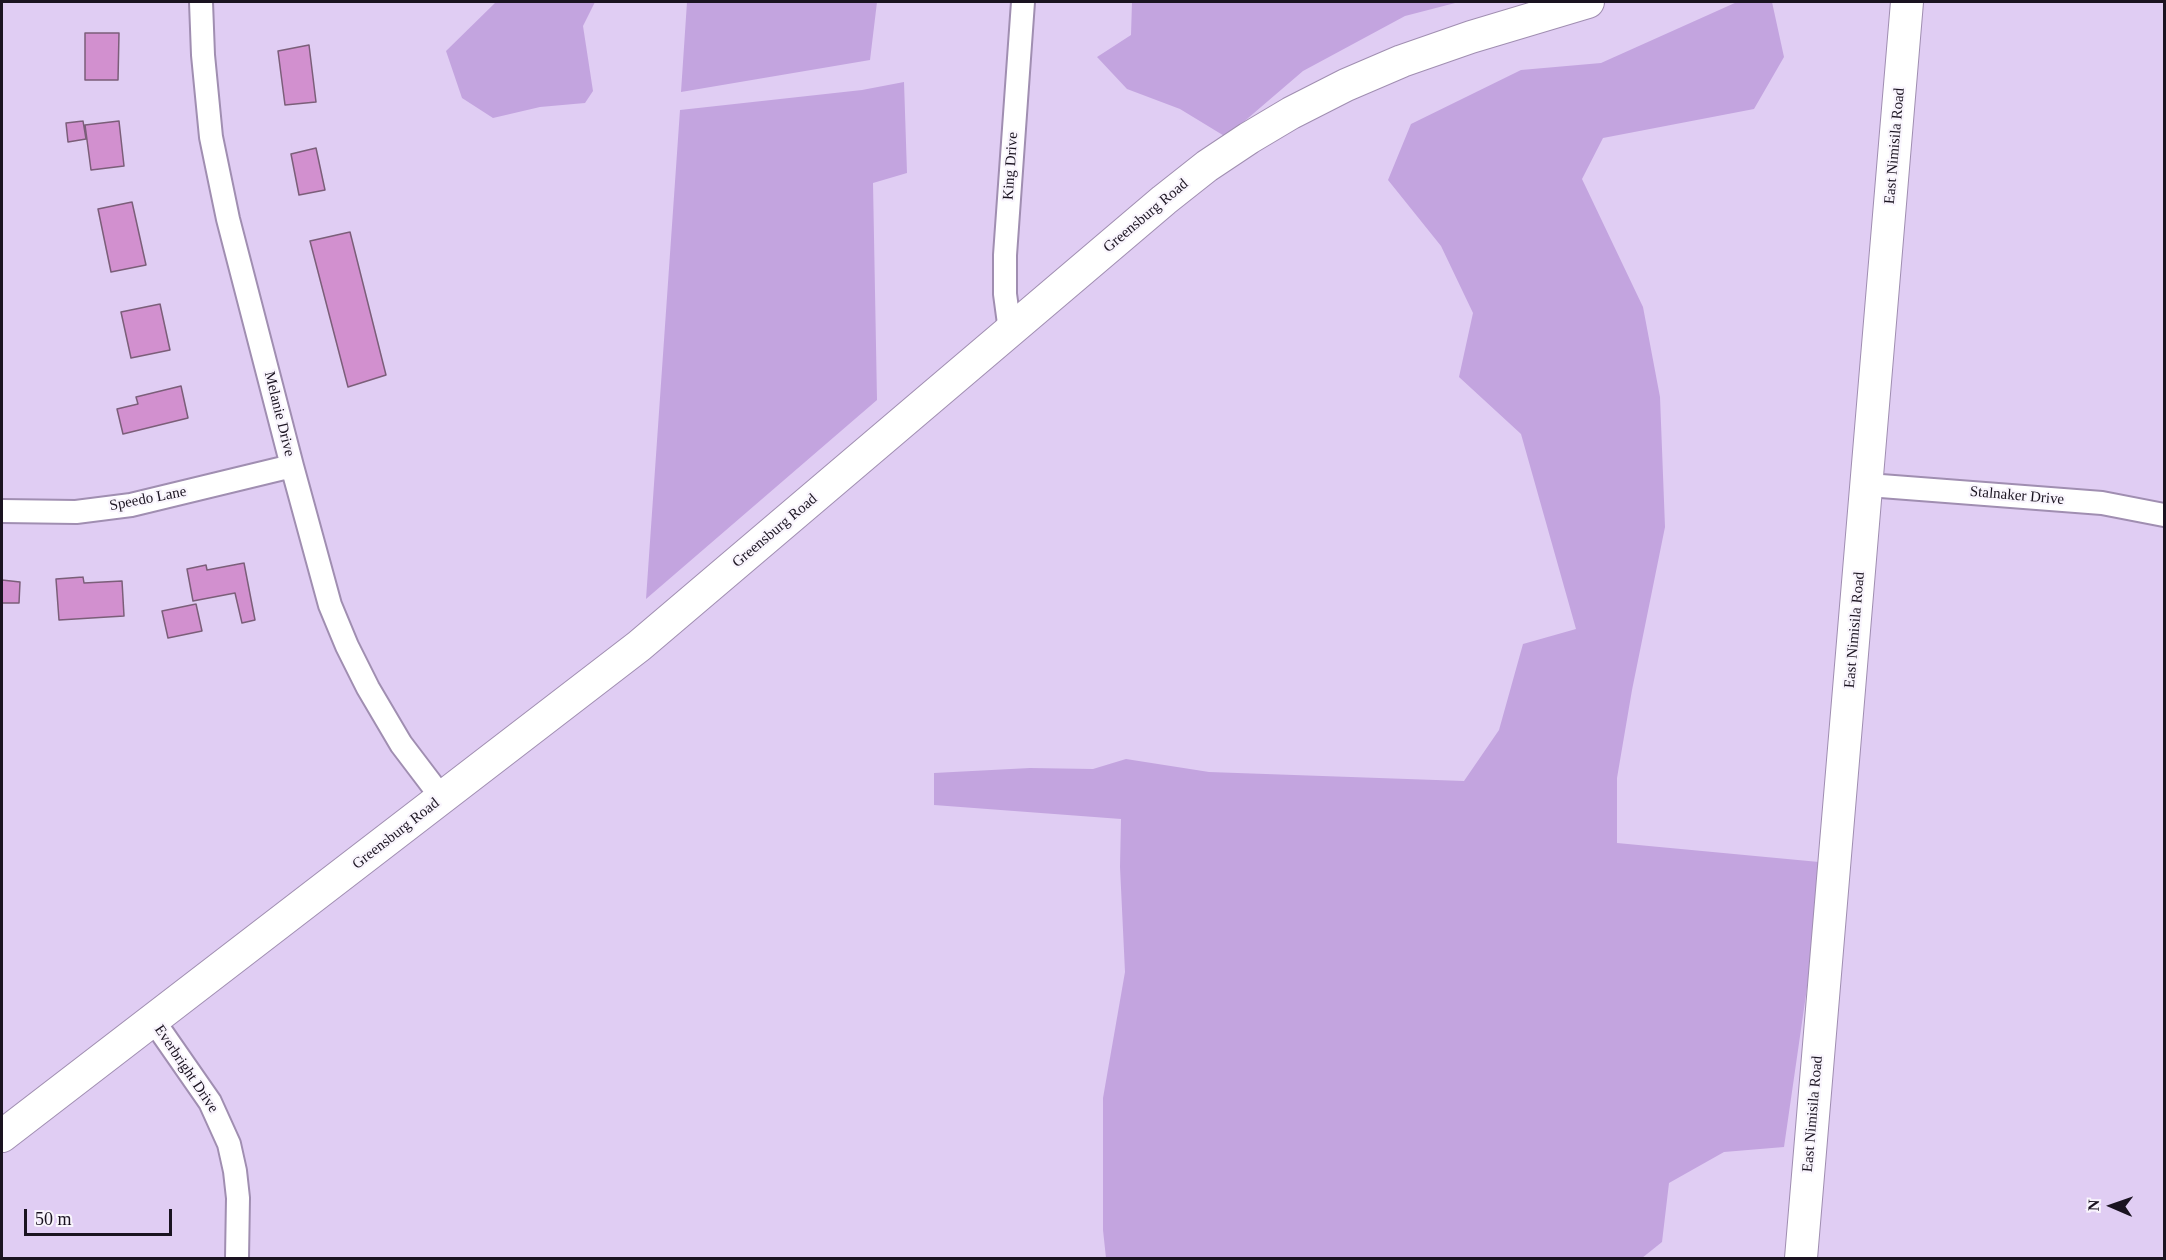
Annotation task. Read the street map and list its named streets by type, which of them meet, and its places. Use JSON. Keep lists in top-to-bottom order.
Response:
{
  "streets": {
    "main road": ["East Nimisila Road", "Greensburg Road"],
    "street": [
      "King Drive",
      "Melanie Drive",
      "Stalnaker Drive",
      "Speedo Lane",
      "Everbright Drive"
    ]
  },
  "crossings": [
    ["East Nimisila Road", "Stalnaker Drive"],
    ["King Drive", "Greensburg Road"],
    ["Greensburg Road", "Melanie Drive"],
    ["Greensburg Road", "Everbright Drive"],
    ["Melanie Drive", "Speedo Lane"]
  ],
  "scale_bar": "50 m",
  "north": "left"
}
